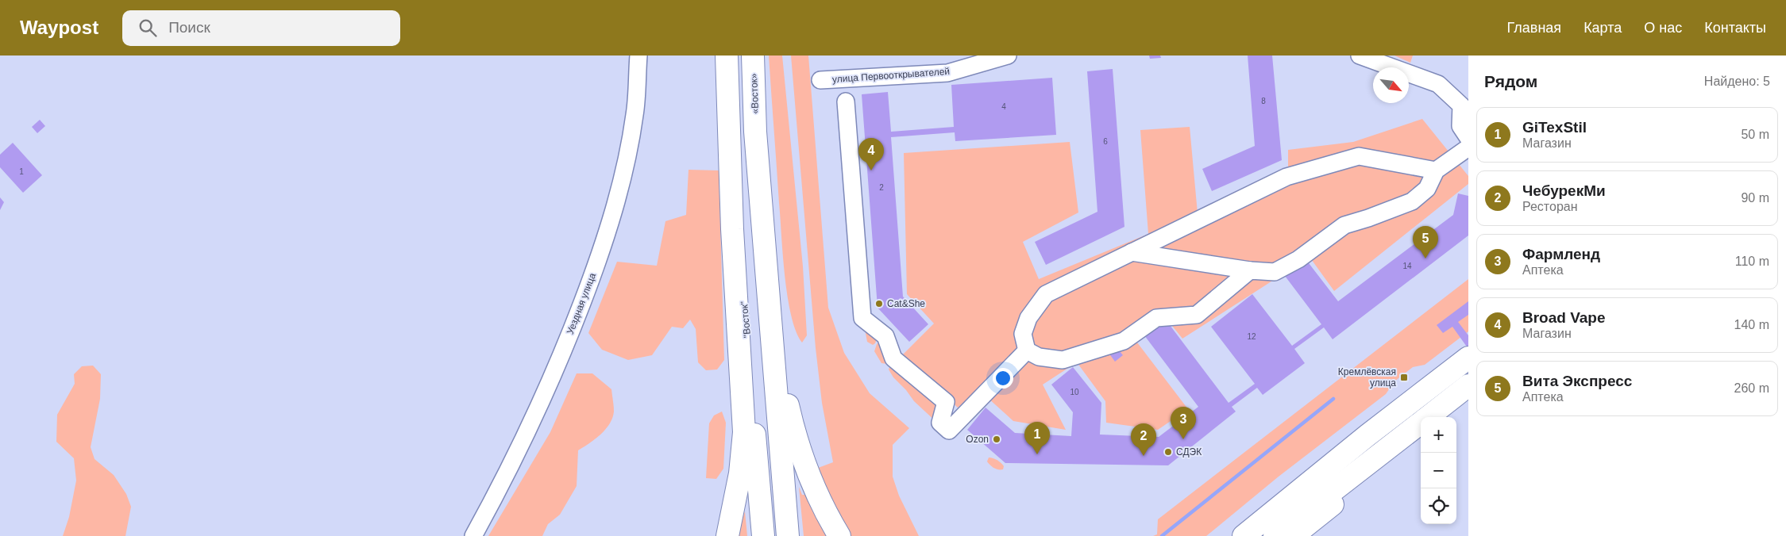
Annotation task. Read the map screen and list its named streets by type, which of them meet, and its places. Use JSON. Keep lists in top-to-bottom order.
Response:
{
  "streets": {
    "main road": ["«Восток»", "\"Восток\""],
    "street": ["улица Первооткрывателей", "Уездная улица"]
  },
  "places": {
    "other": ["Cat&She", "Ozon", "СДЭК"],
    "transit": ["Кремлёвская улица"]
  },
  "house_numbers": [
    "8",
    "4",
    "6",
    "1",
    "2",
    "14",
    "12",
    "10"
  ],
  "north": "bottom right",
  "page": {
    "header": "Waypost",
    "search": "Поиск",
    "nav": [
      "Главная",
      "Карта",
      "О нас",
      "Контакты"
    ],
    "heading": ["Рядом", "Найдено: 5"],
    "list": [
      {
        "mark": "1",
        "name": "GiTexStil",
        "note": "Магазин",
        "value": "50 m"
      },
      {
        "mark": "2",
        "name": "ЧебурекМи",
        "note": "Ресторан",
        "value": "90 m"
      },
      {
        "mark": "3",
        "name": "Фармленд",
        "note": "Аптека",
        "value": "110 m"
      },
      {
        "mark": "4",
        "name": "Broad Vape",
        "note": "Магазин",
        "value": "140 m"
      },
      {
        "mark": "5",
        "name": "Вита Экспресс",
        "note": "Аптека",
        "value": "260 m"
      }
    ],
    "pins": [
      "4",
      "5",
      "3",
      "1",
      "2"
    ],
    "map_buttons": ["+", "−"]
  }
}
